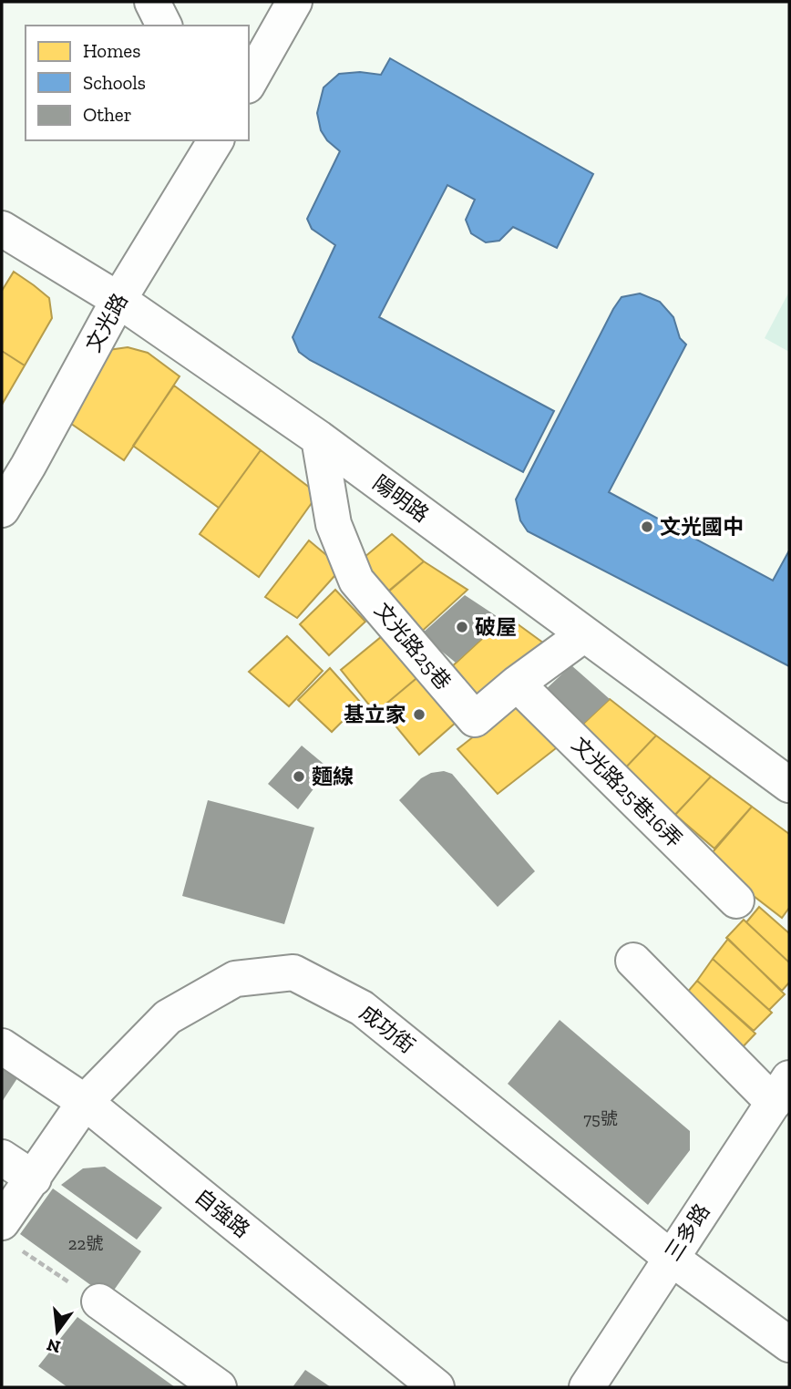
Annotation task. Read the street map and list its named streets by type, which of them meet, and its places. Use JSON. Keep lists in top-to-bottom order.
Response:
{
  "streets": {
    "street": [
      "文光路",
      "陽明路",
      "文光路25巷",
      "文光路25巷16弄",
      "成功街",
      "自強路",
      "三多路"
    ]
  },
  "crossings": [
    ["文光路", "陽明路"],
    ["陽明路", "文光路25巷"],
    ["文光路25巷", "文光路25巷16弄"],
    ["成功街", "自強路"],
    ["成功街", "三多路"]
  ],
  "places": [
    "文光國中",
    "破屋",
    "基立家",
    "麵線"
  ],
  "house_numbers": ["75號", "22號"],
  "legend": ["Homes", "Schools", "Other"],
  "north": "bottom"
}
